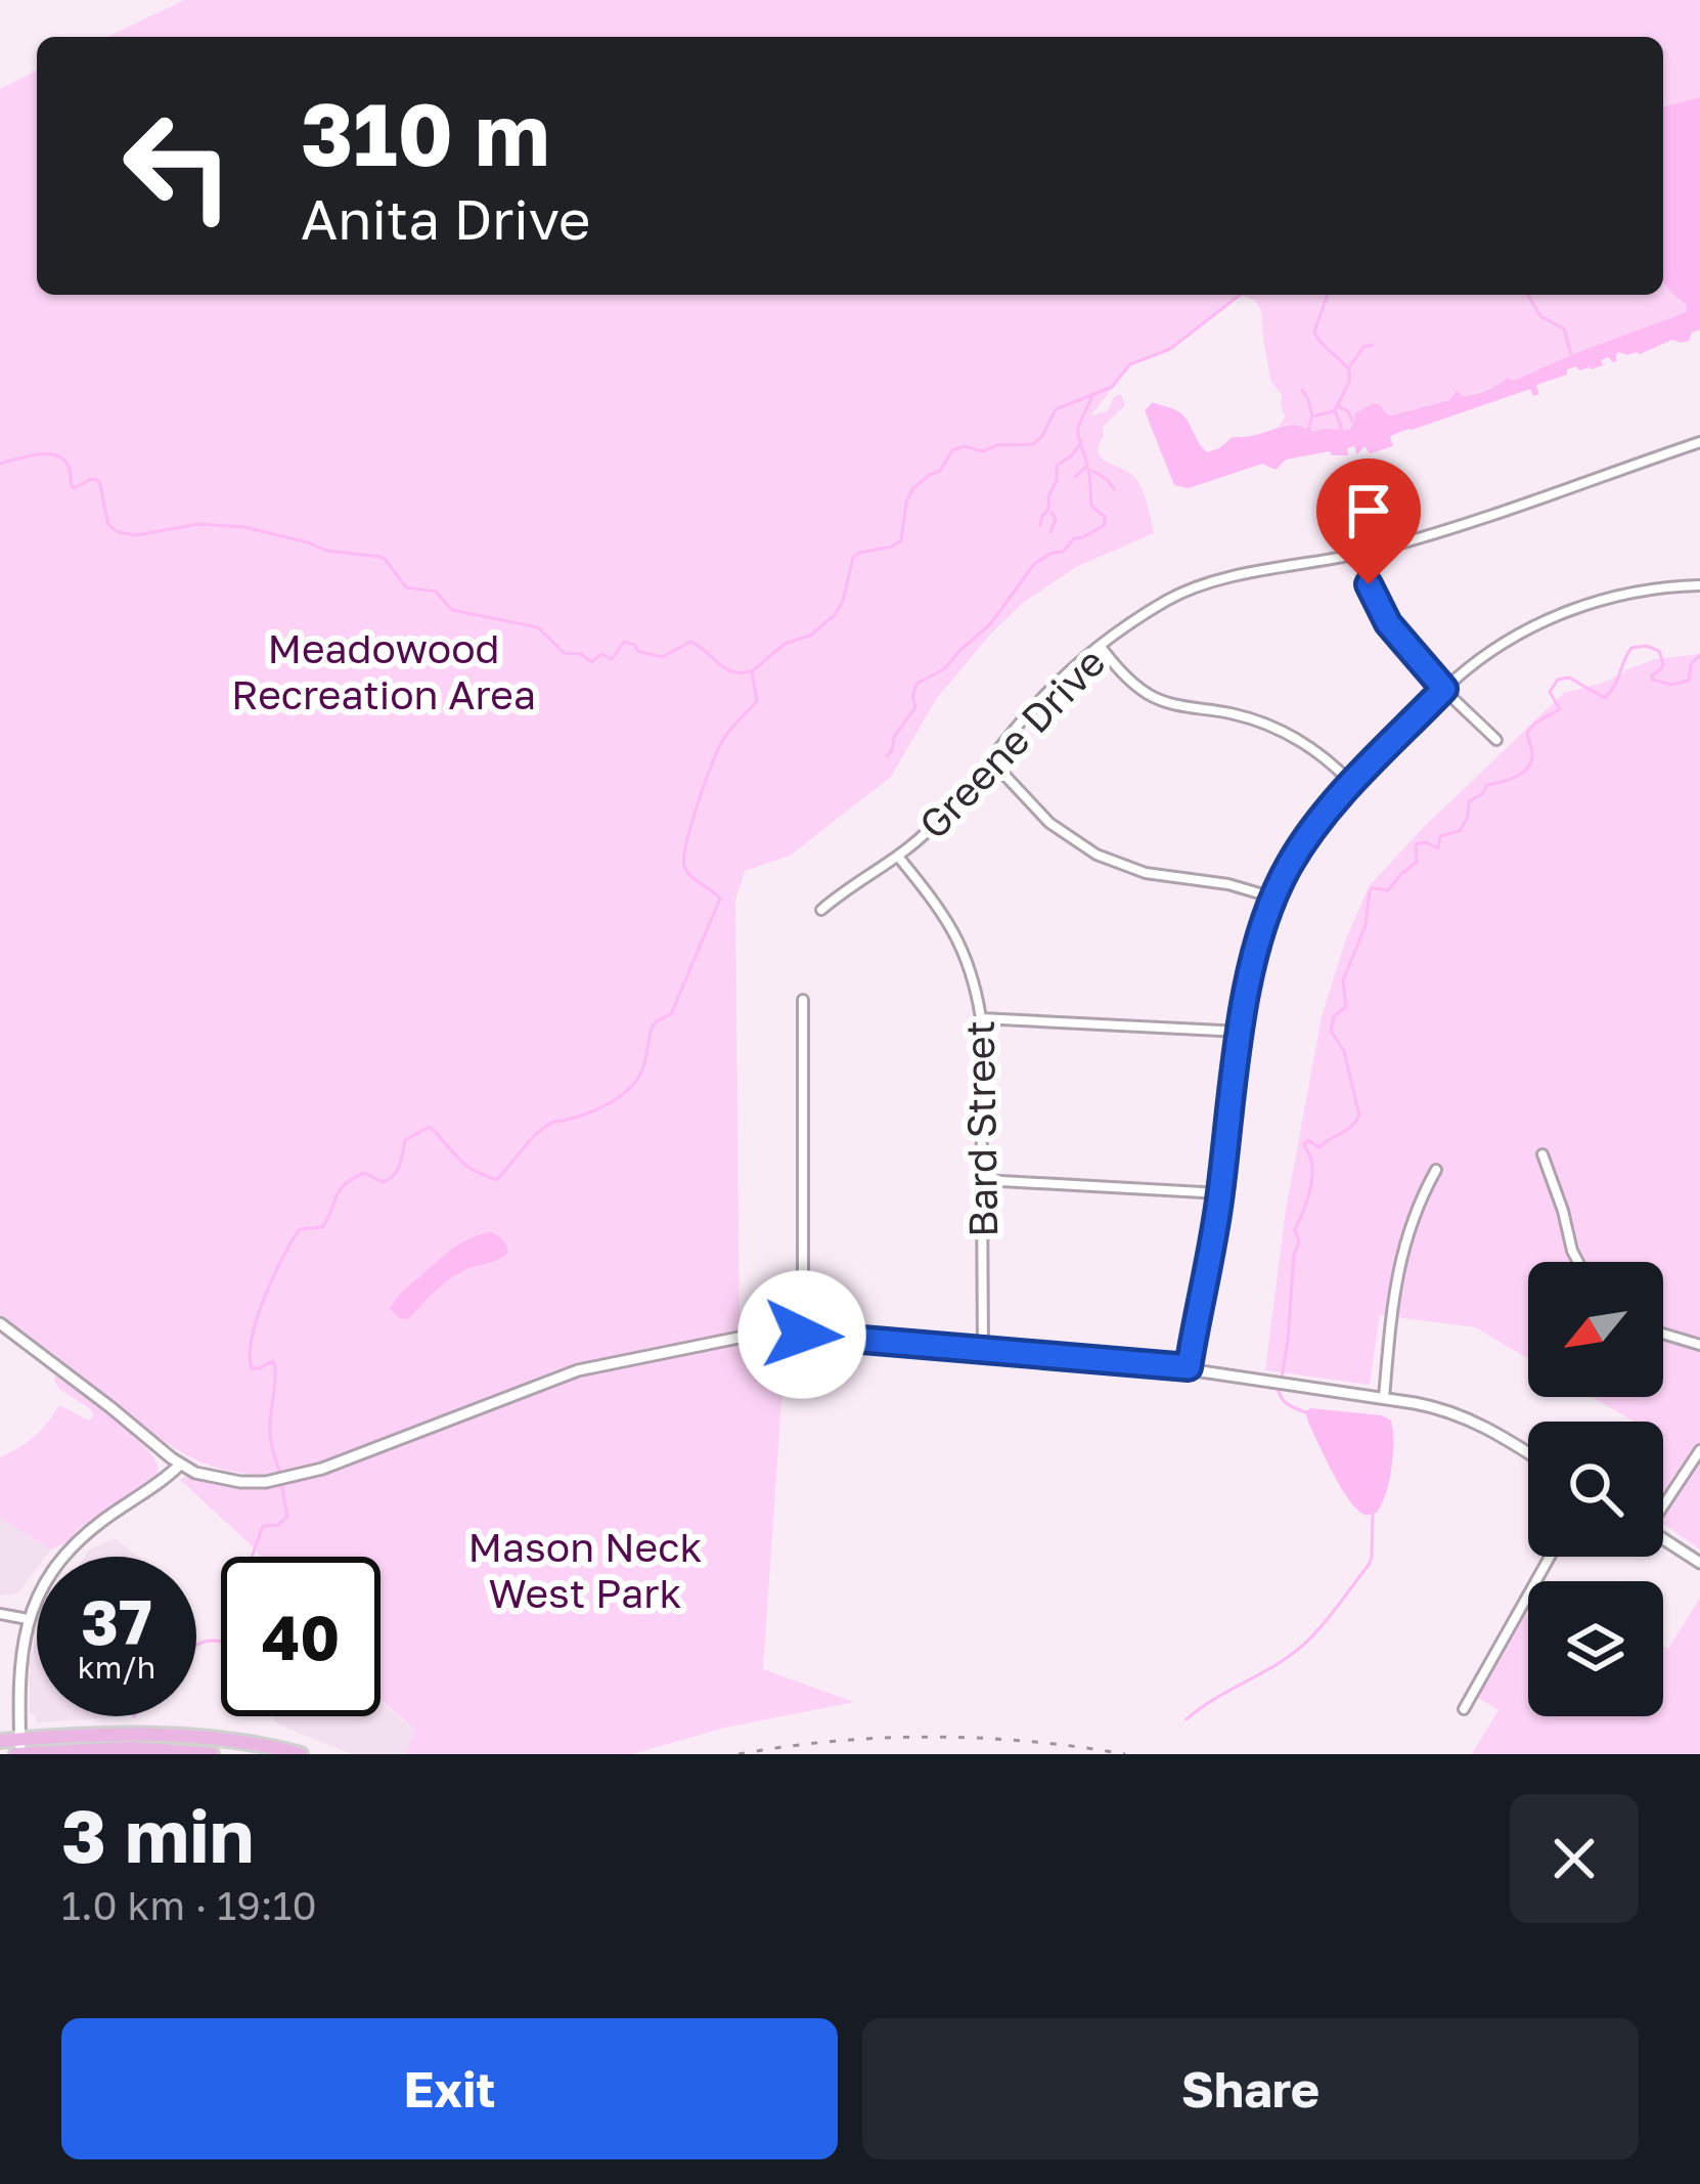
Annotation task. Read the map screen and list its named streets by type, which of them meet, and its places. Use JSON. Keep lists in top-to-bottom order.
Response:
{
  "streets": {
    "street": ["Greene Drive", "Bard Street"]
  },
  "crossings": [
    ["Greene Drive", "Bard Street"]
  ],
  "parks": ["Meadowood Recreation Area", "Mason Neck West Park"],
  "north": "bottom left",
  "page": {
    "turn": ["310 m", "Anita Drive"],
    "speed": "37 km/h",
    "limit": "40",
    "heading": ["3 min", "1.0 km · 19:10"],
    "buttons": ["Exit", "Share"]
  }
}
